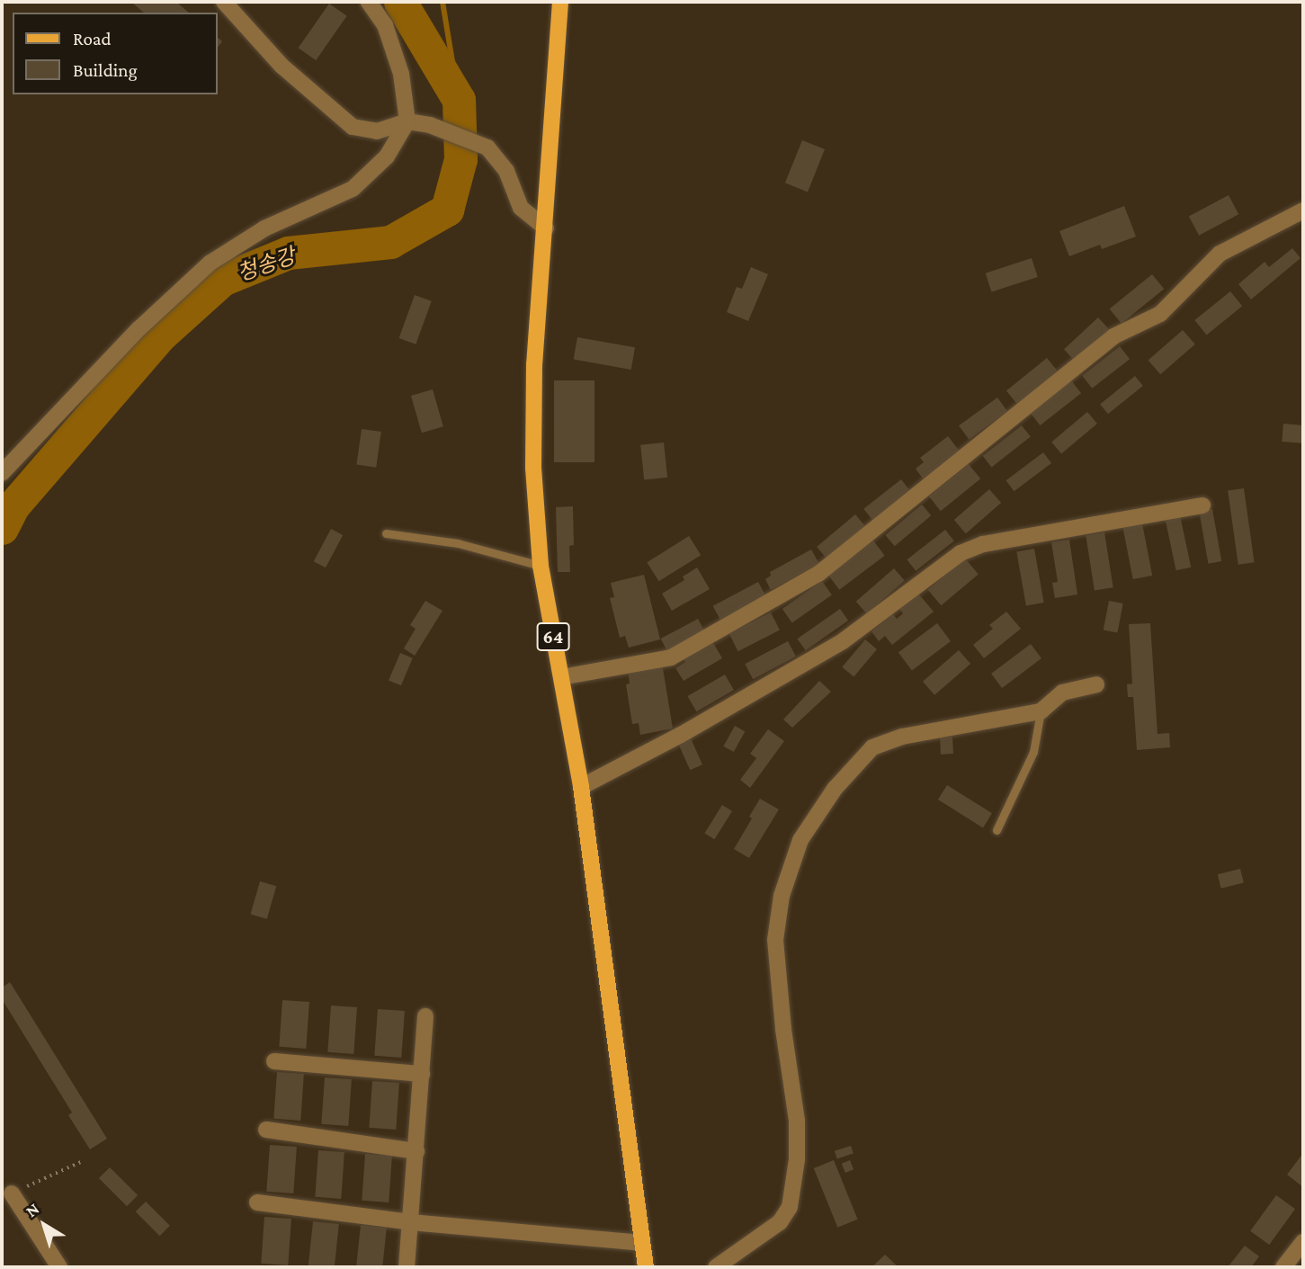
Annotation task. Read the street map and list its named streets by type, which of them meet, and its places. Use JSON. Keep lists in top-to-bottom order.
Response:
{
  "streets": {
    "main road": ["64"]
  },
  "water": ["청송강"],
  "legend": ["Road", "Building"],
  "north": "top left"
}
